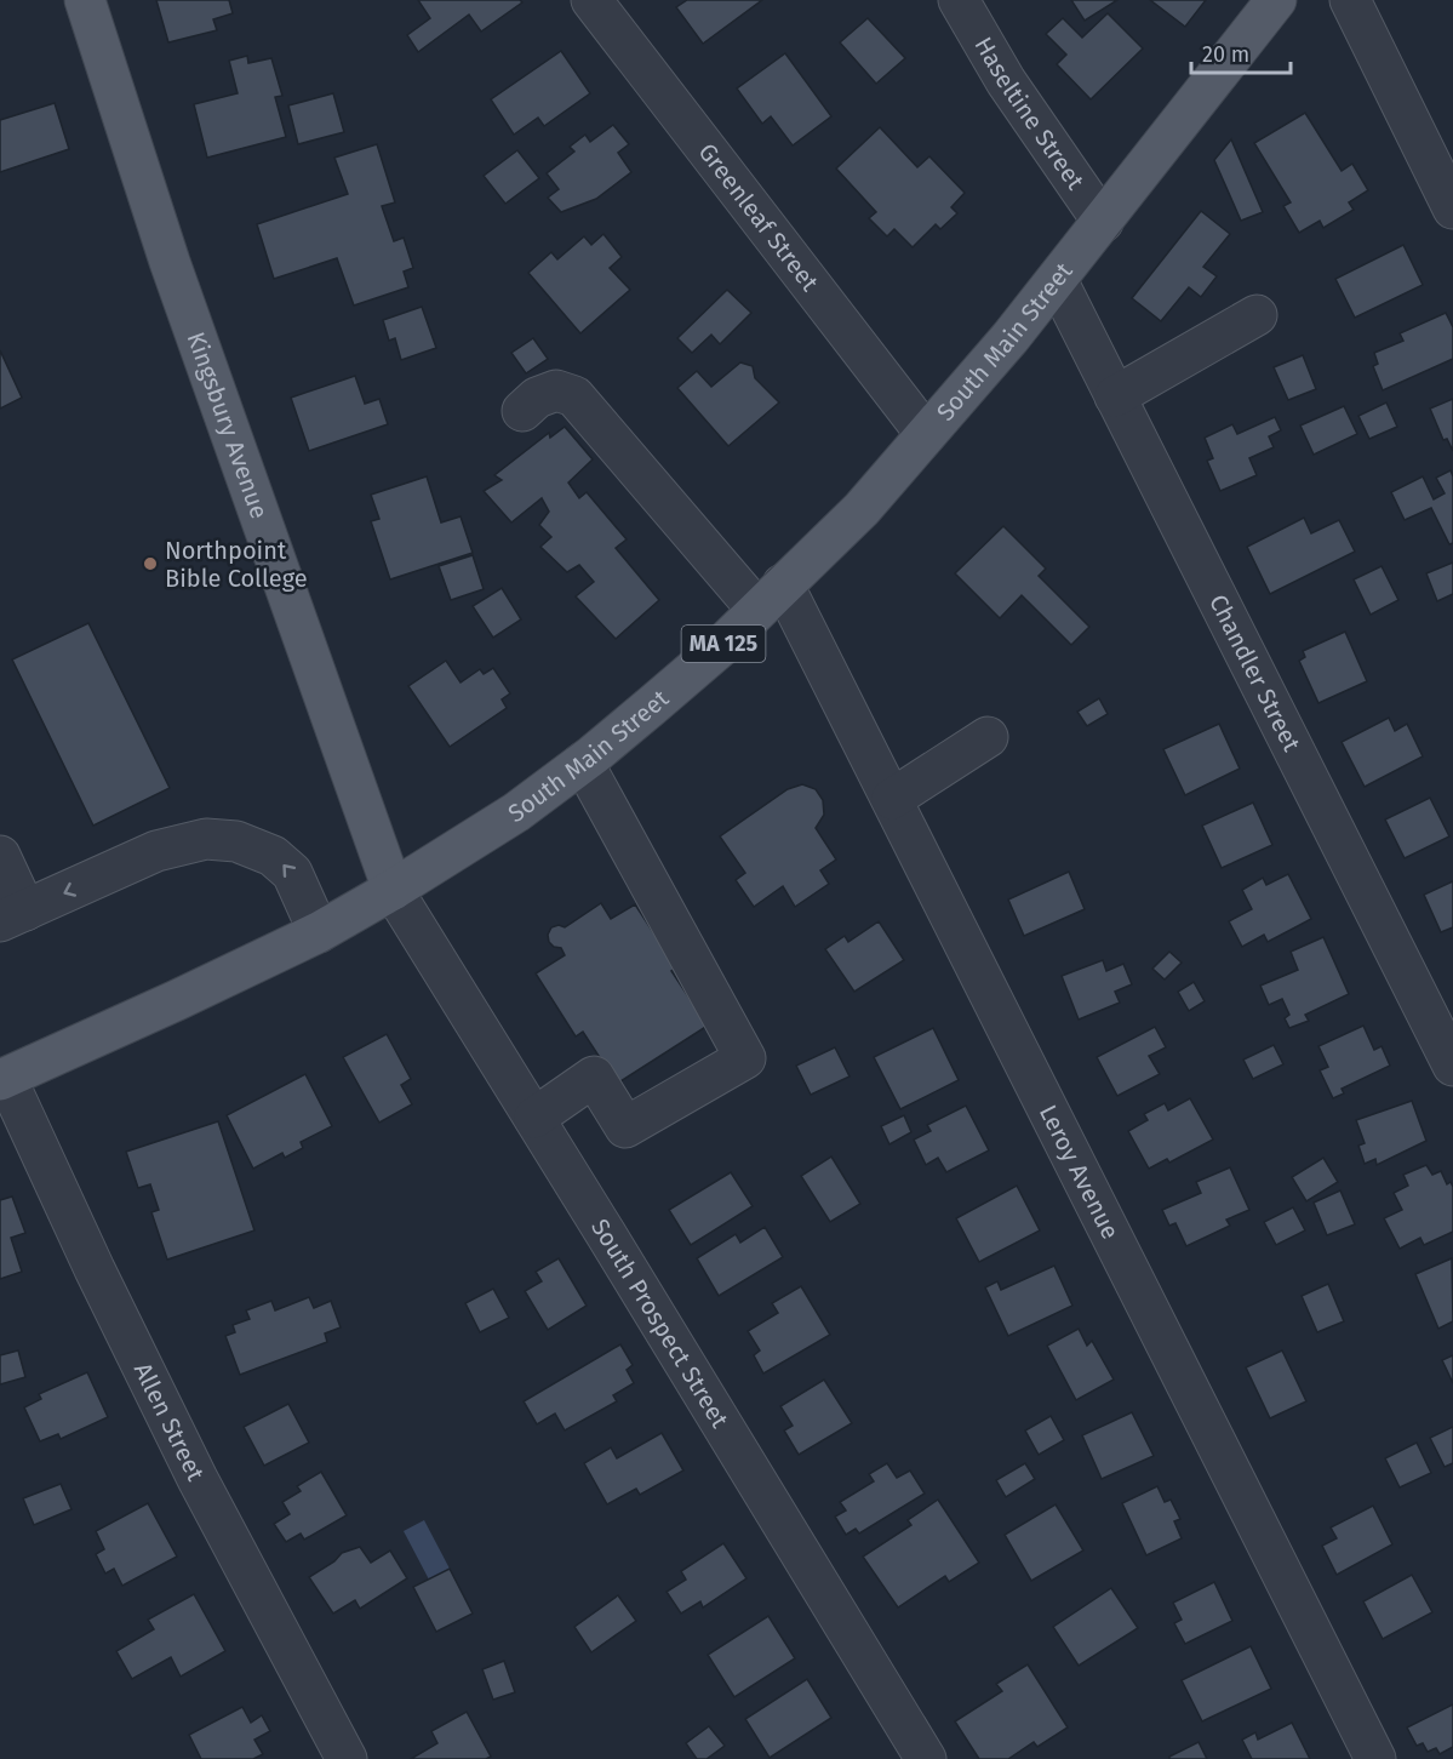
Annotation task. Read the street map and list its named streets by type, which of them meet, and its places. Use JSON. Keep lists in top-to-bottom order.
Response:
{
  "streets": {
    "main road": ["South Main Street", "Kingsbury Avenue", "MA 125"],
    "street": [
      "Haseltine Street",
      "Greenleaf Street",
      "Chandler Street",
      "Leroy Avenue",
      "South Prospect Street",
      "Allen Street"
    ]
  },
  "crossings": [
    ["Haseltine Street", "South Main Street"],
    ["Greenleaf Street", "South Main Street"],
    ["South Main Street", "Kingsbury Avenue"],
    ["South Main Street", "Chandler Street"],
    ["South Main Street", "Leroy Avenue"],
    ["South Main Street", "South Prospect Street"],
    ["South Main Street", "Allen Street"],
    ["Kingsbury Avenue", "South Prospect Street"]
  ],
  "places": ["Northpoint Bible College"],
  "scale_bar": "20 m"
}
